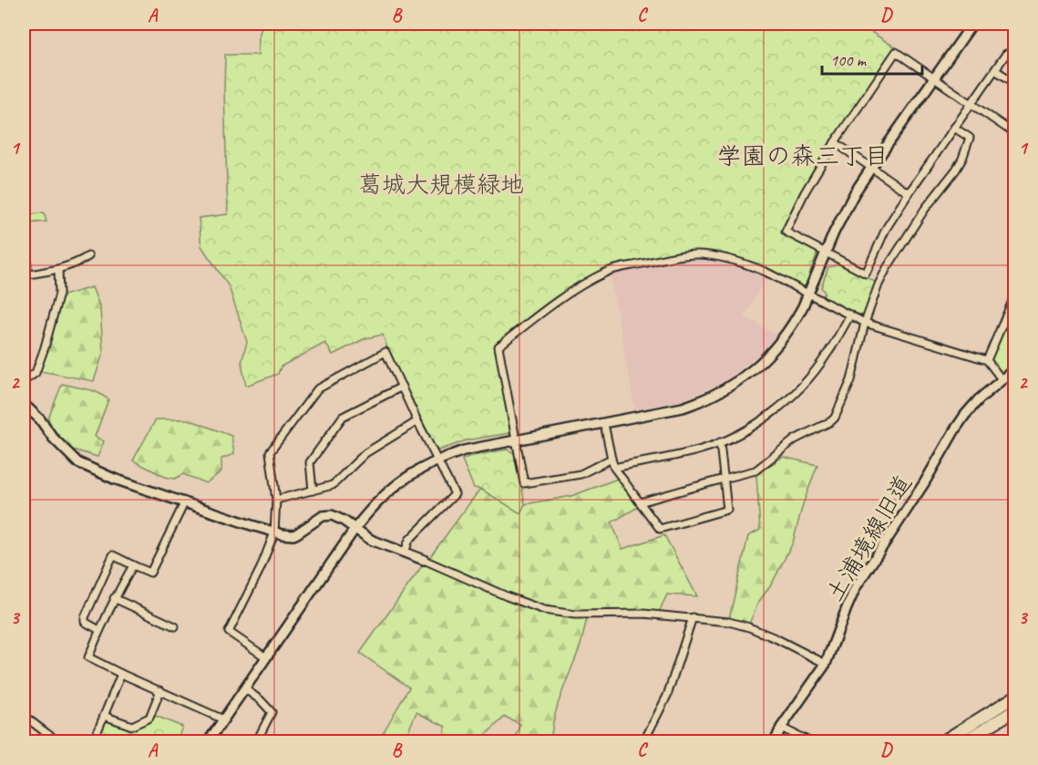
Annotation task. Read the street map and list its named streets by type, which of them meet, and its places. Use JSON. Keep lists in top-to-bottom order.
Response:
{
  "streets": {
    "street": ["土浦境線旧道"]
  },
  "districts": ["学園の森三丁目"],
  "parks": ["葛城大規模緑地"],
  "scale_bar": "100 m",
  "grid": {
    "columns": [
      "A",
      "B",
      "C",
      "D"
    ],
    "rows": ["1", "2", "3"]
  }
}
